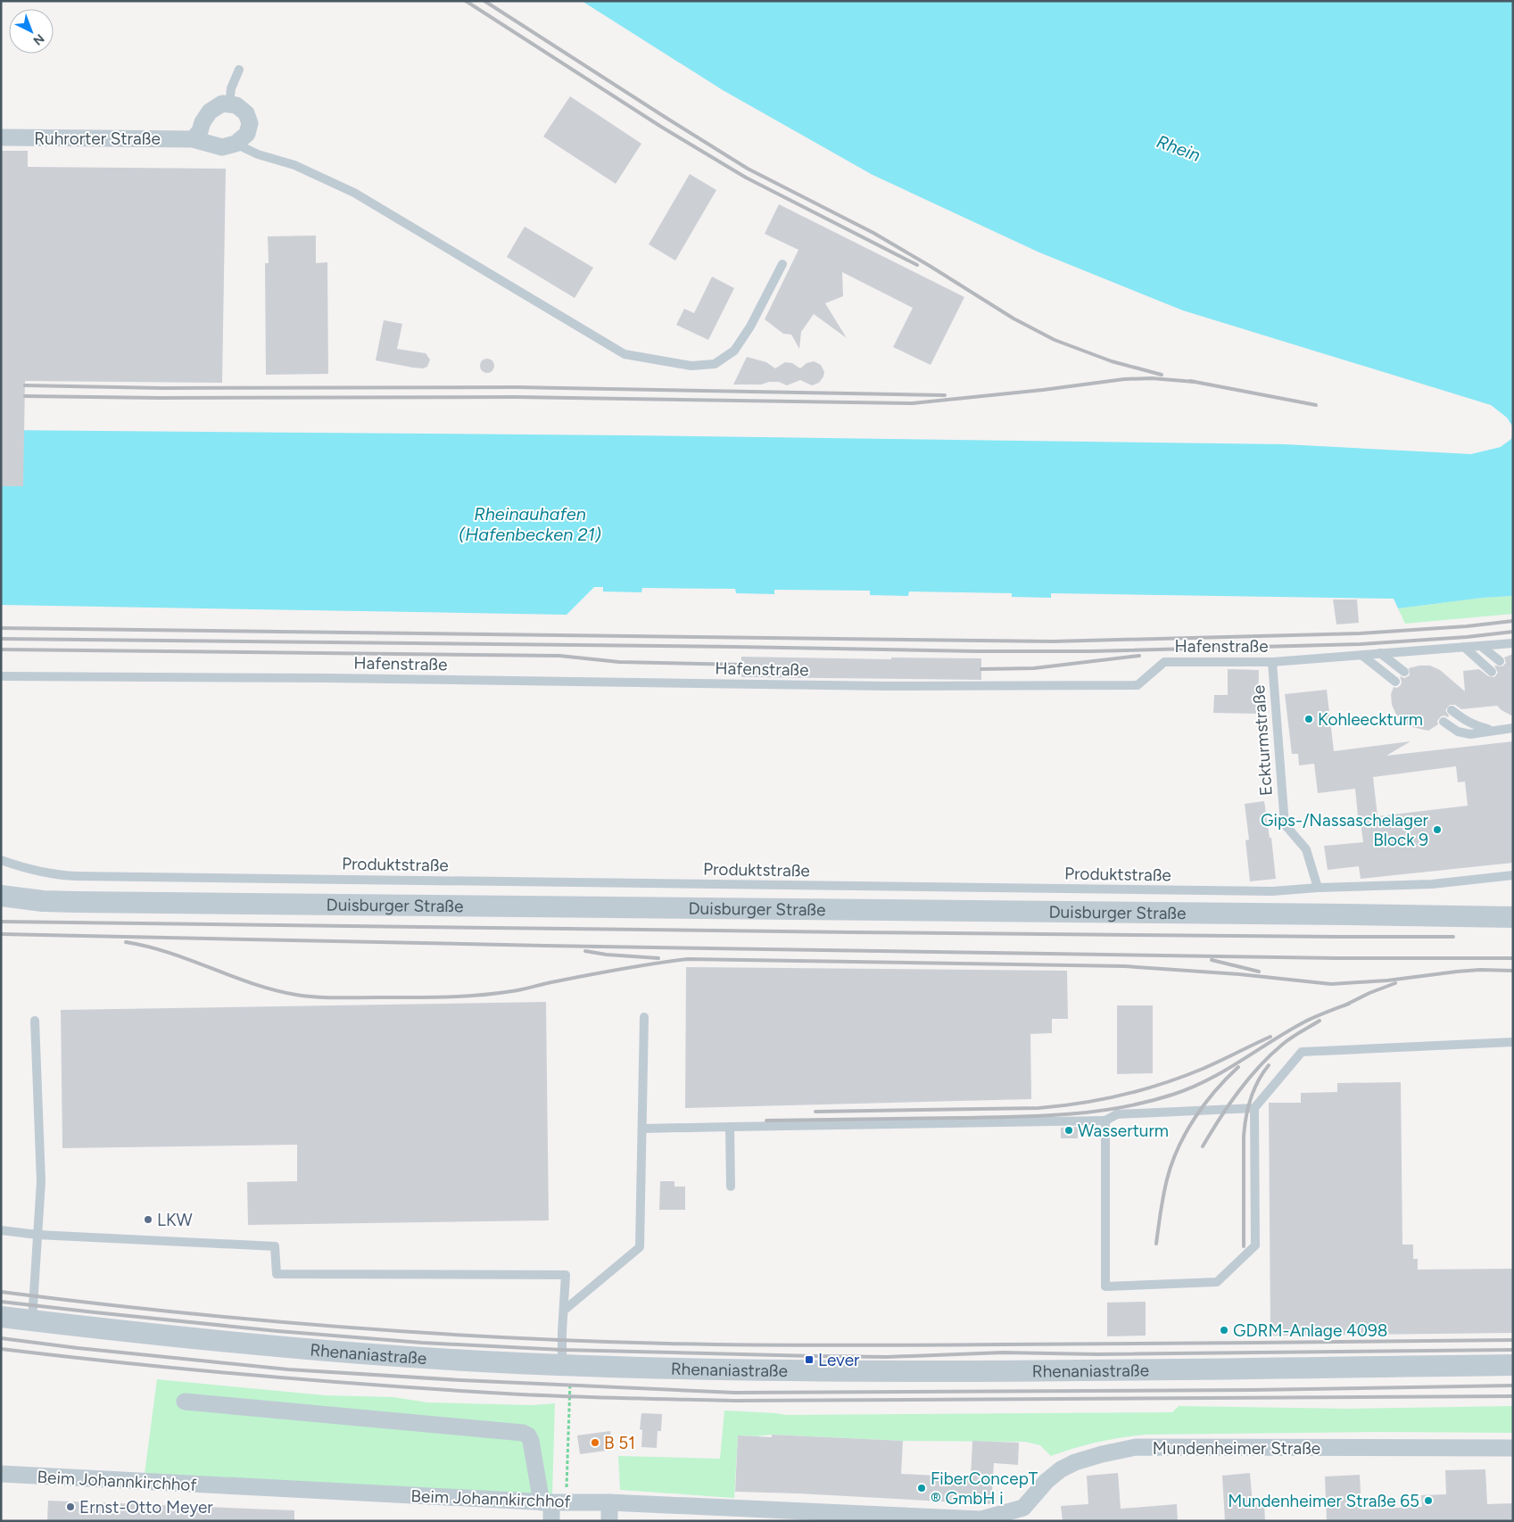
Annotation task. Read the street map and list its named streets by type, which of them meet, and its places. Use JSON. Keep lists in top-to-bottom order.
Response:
{
  "streets": {
    "street": [
      "Ruhrorter Straße",
      "Duisburger Straße",
      "Rhenaniastraße",
      "Mundenheimer Straße",
      "Beim Johannkirchhof"
    ],
    "lane": ["Hafenstraße", "Eckturmstraße", "Produktstraße"]
  },
  "crossings": [
    ["Hafenstraße", "Eckturmstraße"],
    ["Eckturmstraße", "Produktstraße"],
    ["Mundenheimer Straße", "Beim Johannkirchhof"]
  ],
  "water": ["Rhein", "Rheinauhafen (Hafenbecken 21)"],
  "places": {
    "other": [
      "Kohleeckturm",
      "Gips-/Nassaschelager Block 9",
      "Wasserturm",
      "LKW",
      "GDRM-Anlage 4098",
      "B 51",
      "FiberConcepT ® GmbH i",
      "Mundenheimer Straße 65",
      "Ernst-Otto Meyer"
    ],
    "transit": ["Lever"]
  },
  "north": "bottom right"
}
